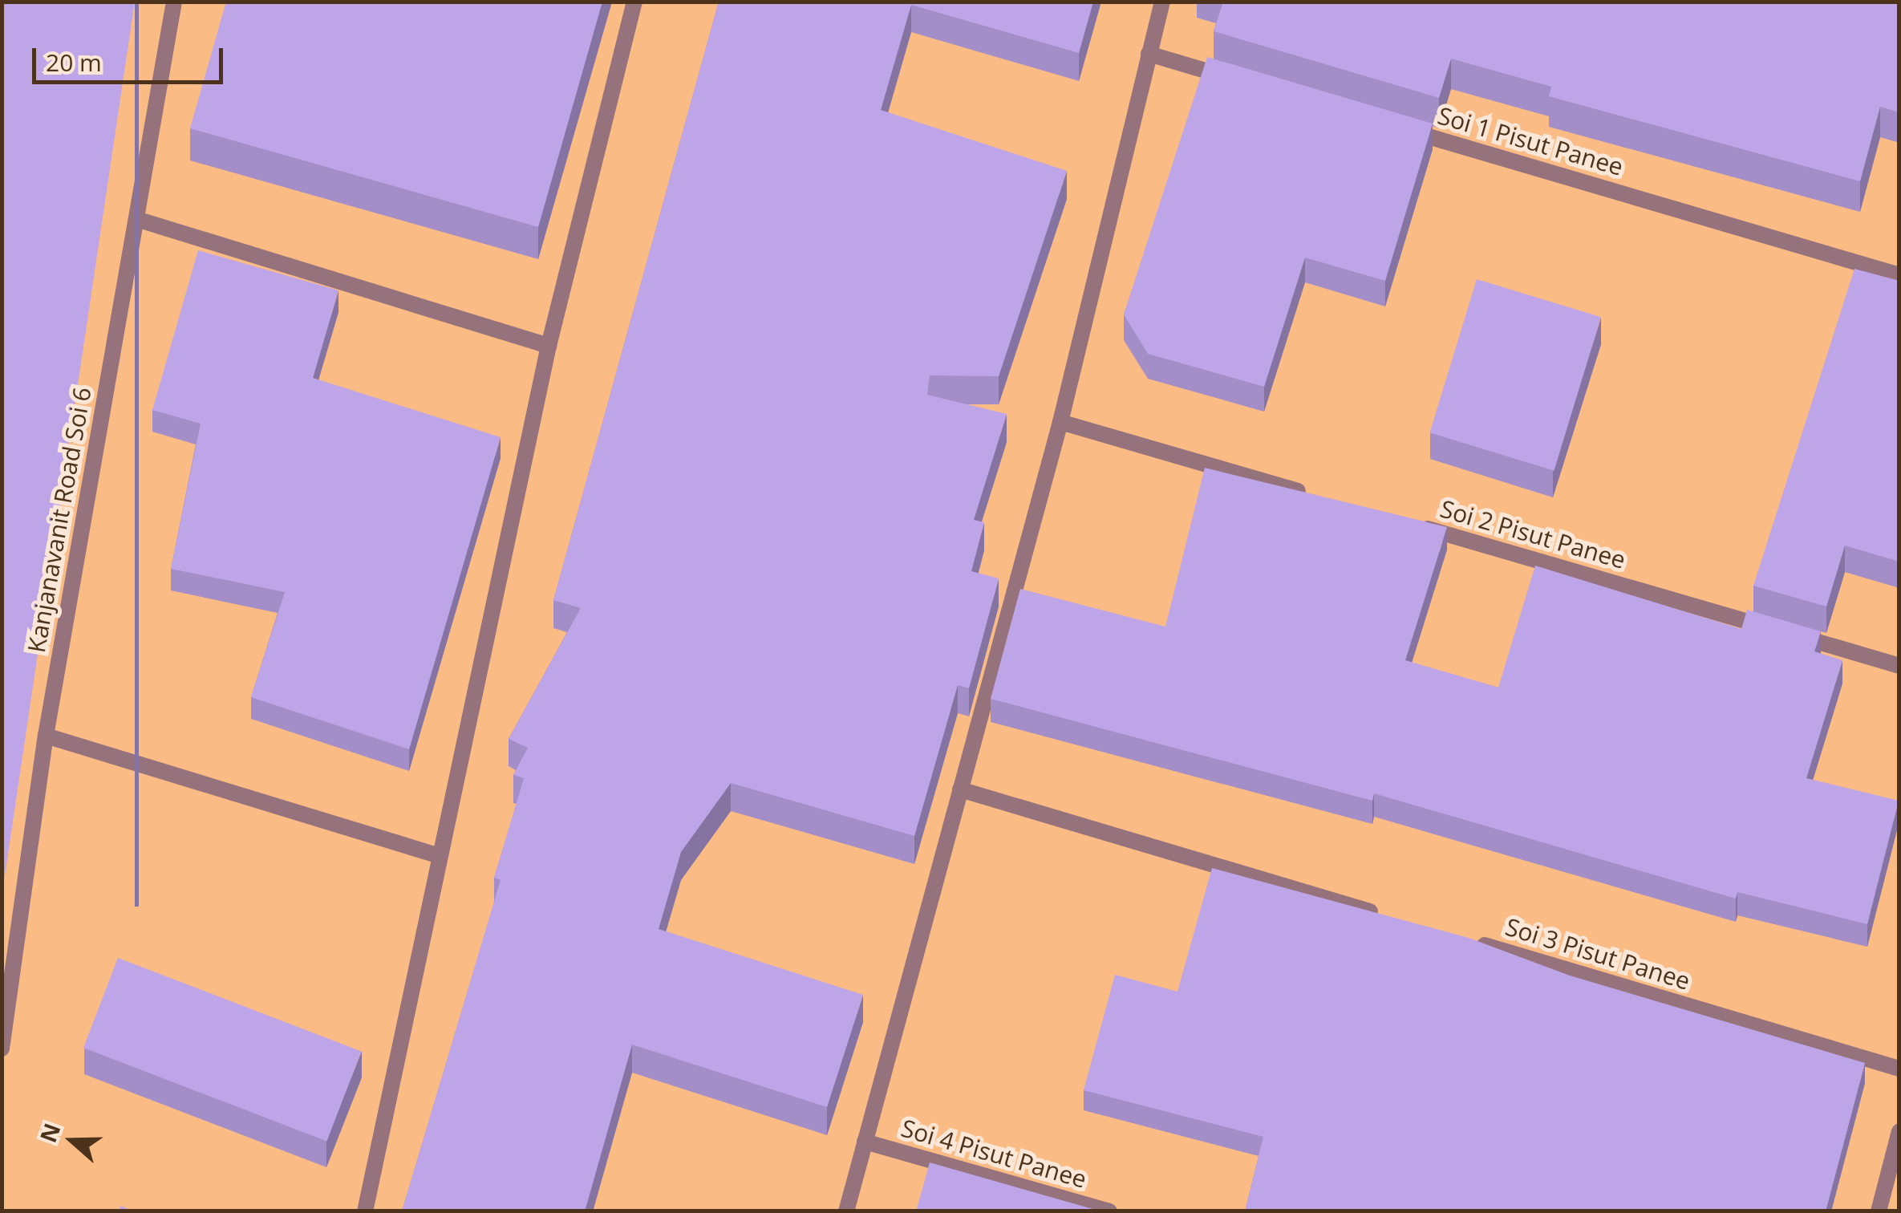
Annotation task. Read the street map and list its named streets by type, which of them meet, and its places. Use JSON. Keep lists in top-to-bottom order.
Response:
{
  "streets": {
    "street": [
      "Soi 1 Pisut Panee",
      "Kanjanavanit Road Soi 6",
      "Soi 2 Pisut Panee",
      "Soi 3 Pisut Panee",
      "Soi 4 Pisut Panee"
    ]
  },
  "scale_bar": "20 m",
  "north": "left"
}
